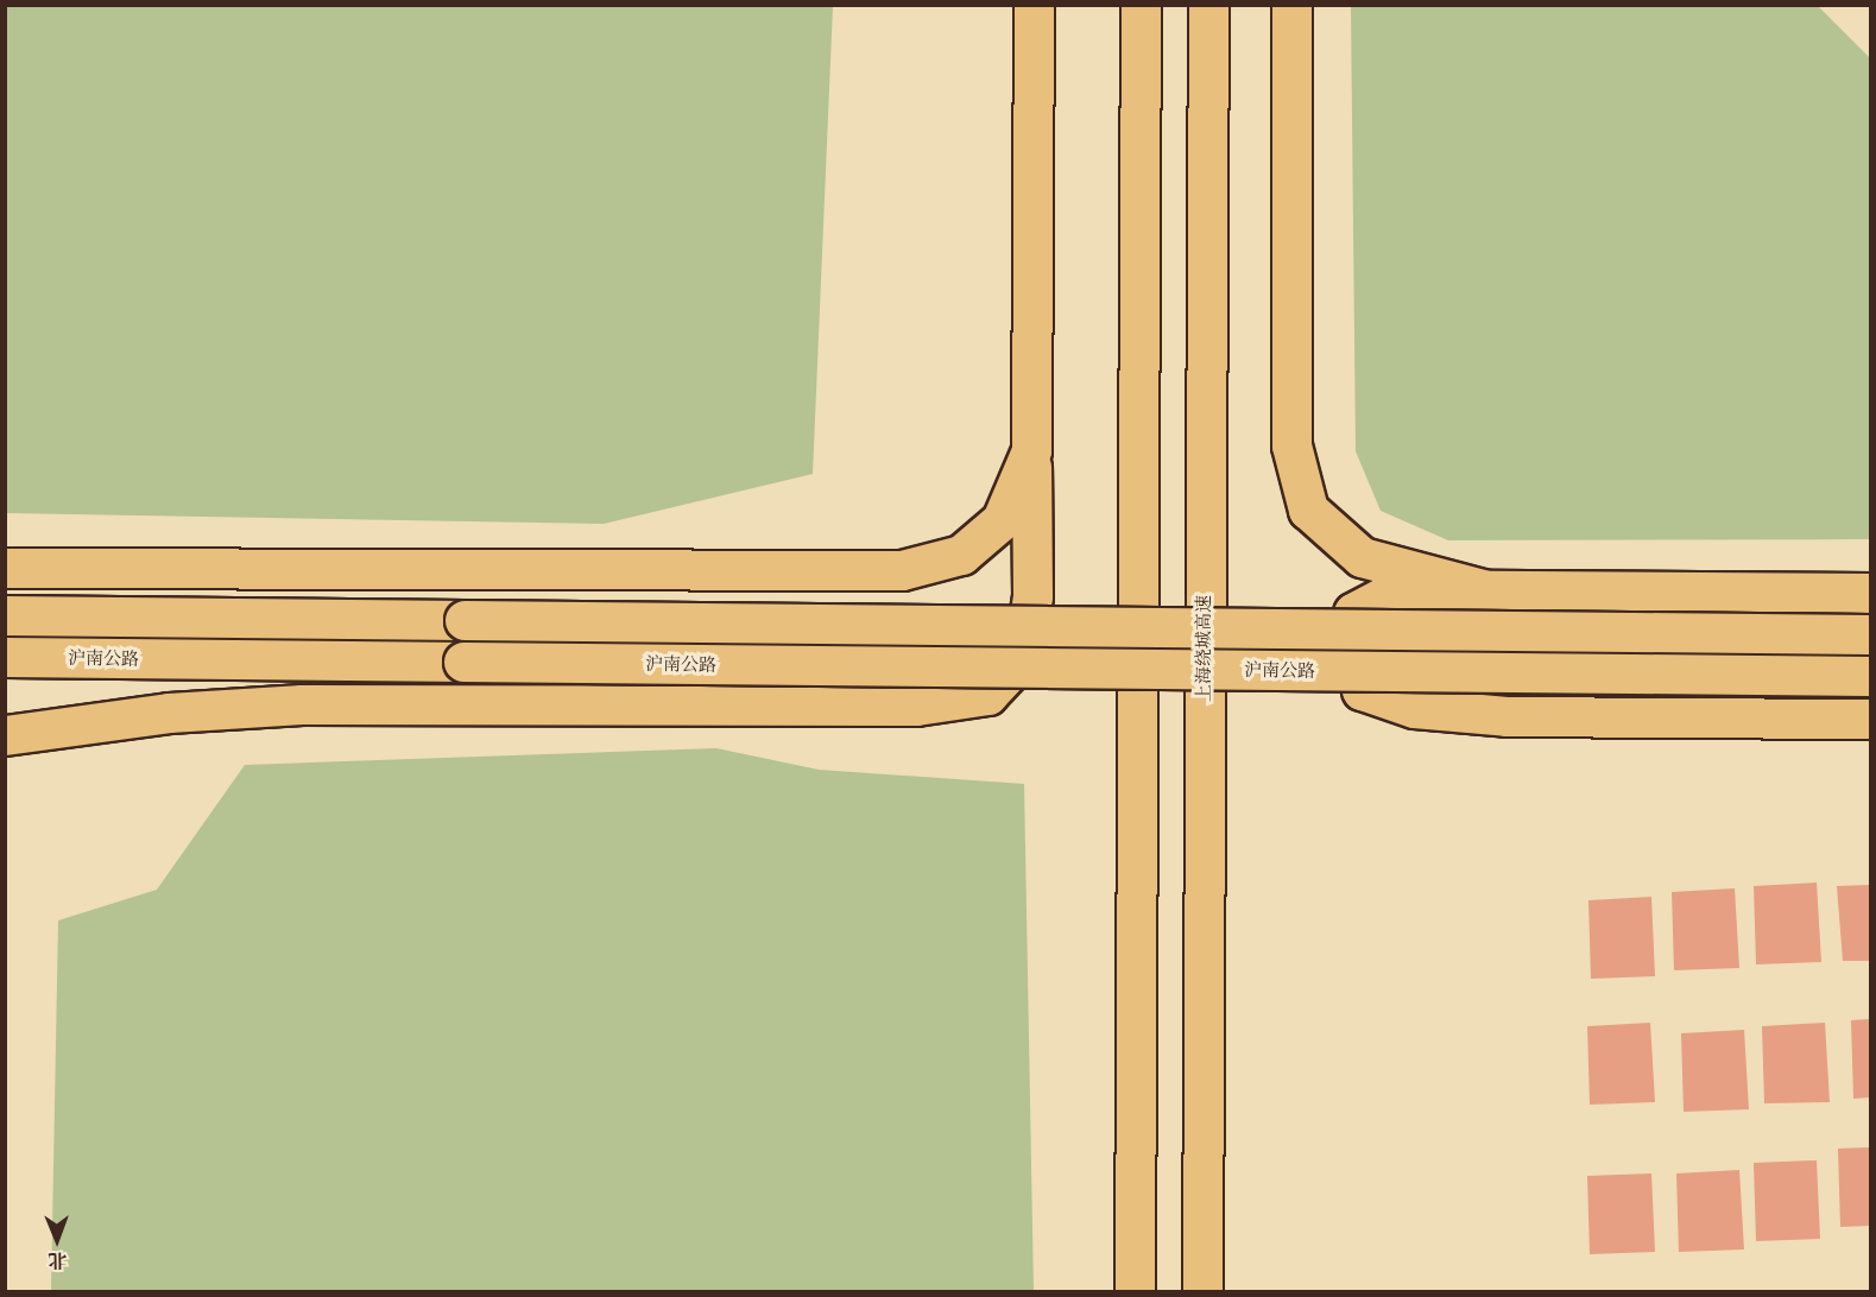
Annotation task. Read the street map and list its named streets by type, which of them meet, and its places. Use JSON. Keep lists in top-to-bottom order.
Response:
{
  "streets": {
    "main road": ["上海绕城高速", "沪南公路"]
  },
  "north": "bottom"
}
